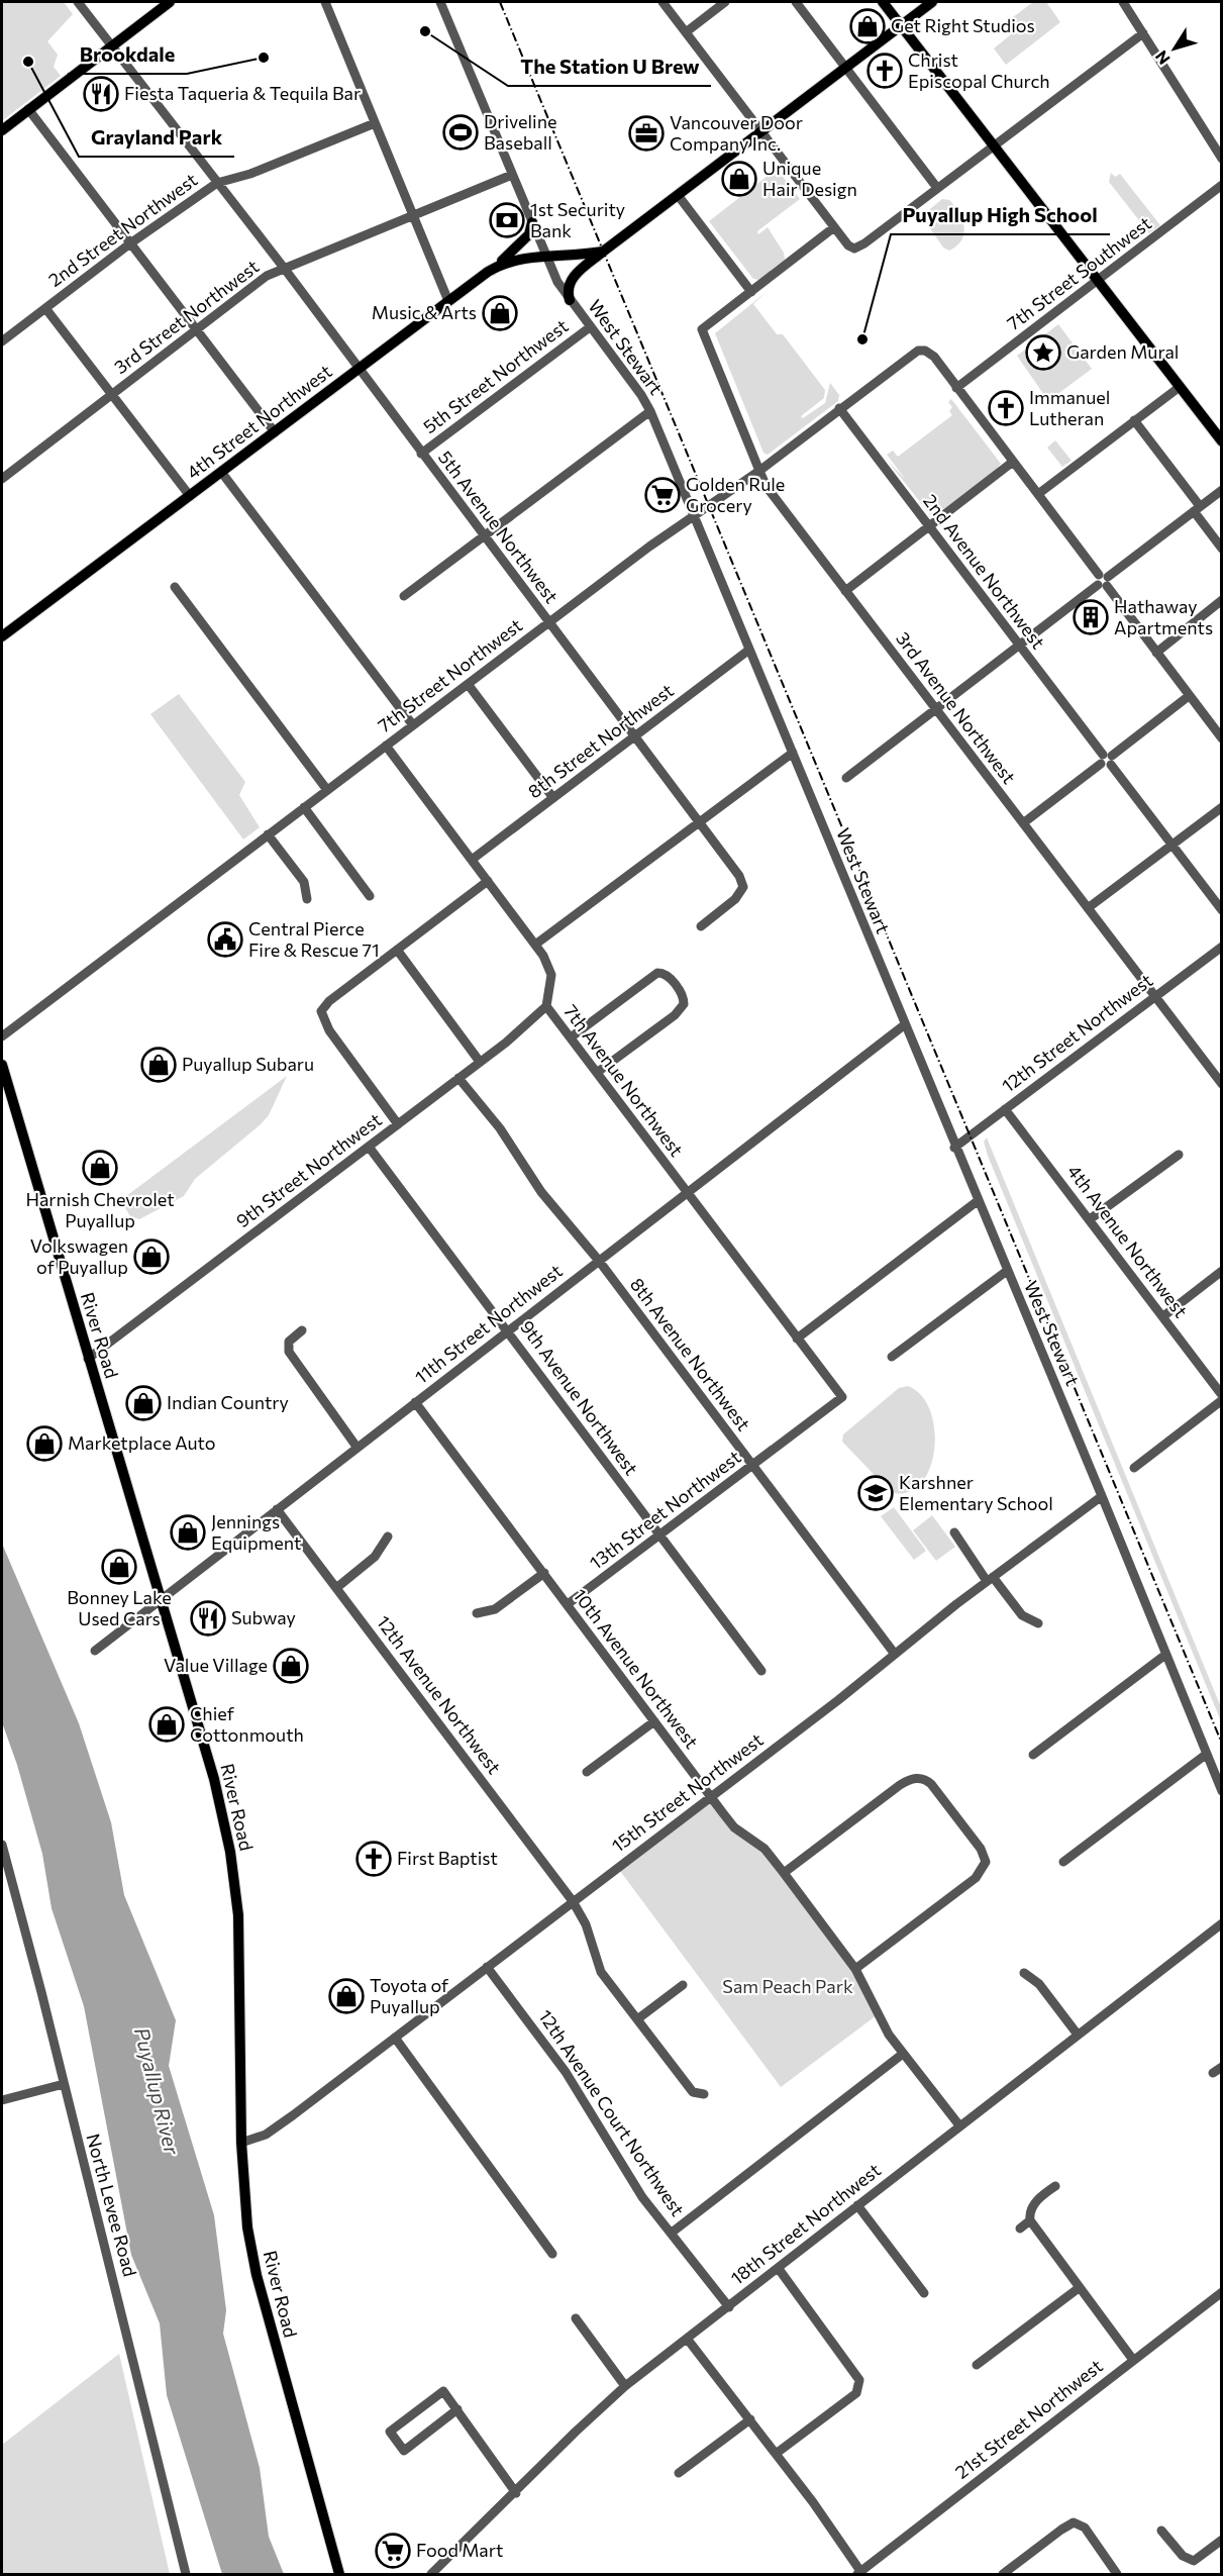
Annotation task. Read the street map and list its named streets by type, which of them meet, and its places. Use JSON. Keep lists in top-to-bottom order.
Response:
{
  "streets": {
    "main road": ["4th Street Northwest", "River Road"],
    "street": [
      "2nd Street Northwest",
      "7th Street Southwest",
      "3rd Street Northwest",
      "West Stewart",
      "5th Street Northwest",
      "5th Avenue Northwest",
      "2nd Avenue Northwest",
      "7th Street Northwest",
      "3rd Avenue Northwest",
      "8th Street Northwest",
      "12th Street Northwest",
      "7th Avenue Northwest",
      "9th Street Northwest",
      "4th Avenue Northwest",
      "11th Street Northwest",
      "8th Avenue Northwest",
      "9th Avenue Northwest",
      "13th Street Northwest",
      "10th Avenue Northwest",
      "12th Avenue Northwest",
      "15th Street Northwest",
      "12th Avenue Court Northwest",
      "North Levee Road",
      "18th Street Northwest",
      "21st Street Northwest"
    ]
  },
  "crossings": [
    ["2nd Street Northwest", "5th Avenue Northwest"],
    ["7th Street Southwest", "7th Street Northwest"],
    ["3rd Street Northwest", "West Stewart"],
    ["3rd Street Northwest", "5th Avenue Northwest"],
    ["West Stewart", "5th Street Northwest"],
    ["West Stewart", "4th Street Northwest"],
    ["West Stewart", "7th Street Northwest"],
    ["West Stewart", "8th Street Northwest"],
    ["West Stewart", "12th Street Northwest"],
    ["West Stewart", "11th Street Northwest"],
    ["West Stewart", "15th Street Northwest"],
    ["5th Street Northwest", "5th Avenue Northwest"],
    ["4th Street Northwest", "5th Avenue Northwest"],
    ["5th Avenue Northwest", "7th Street Northwest"],
    ["5th Avenue Northwest", "8th Street Northwest"],
    ["2nd Avenue Northwest", "7th Street Northwest"],
    ["7th Street Northwest", "3rd Avenue Northwest"],
    ["7th Street Northwest", "7th Avenue Northwest"],
    ["3rd Avenue Northwest", "12th Street Northwest"],
    ["8th Street Northwest", "7th Avenue Northwest"],
    ["12th Street Northwest", "4th Avenue Northwest"],
    ["7th Avenue Northwest", "9th Street Northwest"],
    ["7th Avenue Northwest", "11th Street Northwest"],
    ["7th Avenue Northwest", "13th Street Northwest"],
    ["9th Street Northwest", "River Road"],
    ["9th Street Northwest", "8th Avenue Northwest"],
    ["9th Street Northwest", "9th Avenue Northwest"],
    ["11th Street Northwest", "River Road"],
    ["11th Street Northwest", "8th Avenue Northwest"],
    ["11th Street Northwest", "9th Avenue Northwest"],
    ["11th Street Northwest", "10th Avenue Northwest"],
    ["11th Street Northwest", "12th Avenue Northwest"],
    ["River Road", "15th Street Northwest"],
    ["8th Avenue Northwest", "13th Street Northwest"],
    ["8th Avenue Northwest", "15th Street Northwest"],
    ["9th Avenue Northwest", "13th Street Northwest"],
    ["13th Street Northwest", "10th Avenue Northwest"],
    ["10th Avenue Northwest", "15th Street Northwest"],
    ["10th Avenue Northwest", "18th Street Northwest"],
    ["12th Avenue Northwest", "15th Street Northwest"],
    ["15th Street Northwest", "12th Avenue Court Northwest"],
    ["12th Avenue Court Northwest", "18th Street Northwest"]
  ],
  "water": ["Puyallup River"],
  "parks": ["Sam Peach Park"],
  "places": {
    "shop": [
      "Get Right Studios",
      "Unique Hair Design",
      "Music & Arts",
      "Puyallup Subaru",
      "Harnish Chevrolet Puyallup",
      "Volkswagen of Puyallup",
      "Indian Country",
      "Marketplace Auto",
      "Jennings Equipment",
      "Bonney Lake Used Cars",
      "Value Village",
      "Chief Cottonmouth",
      "Toyota of Puyallup"
    ],
    "other": [
      "The Station U Brew",
      "Brookdale",
      "Grayland Park",
      "Puyallup High School"
    ],
    "church": ["Christ Episcopal Church", "Immanuel Lutheran", "First Baptist"],
    "restaurant": ["Fiesta Taqueria & Tequila Bar", "Subway"],
    "sports": ["Driveline Baseball"],
    "office": ["Vancouver Door Company Inc."],
    "bank": ["1st Security Bank"],
    "place": ["Garden Mural"],
    "supermarket": ["Golden Rule Grocery", "Food Mart"],
    "building": ["Hathaway Apartments"],
    "public building": ["Central Pierce Fire & Rescue 71"],
    "school or university": ["Karshner Elementary School"]
  },
  "north": "bottom left"
}
